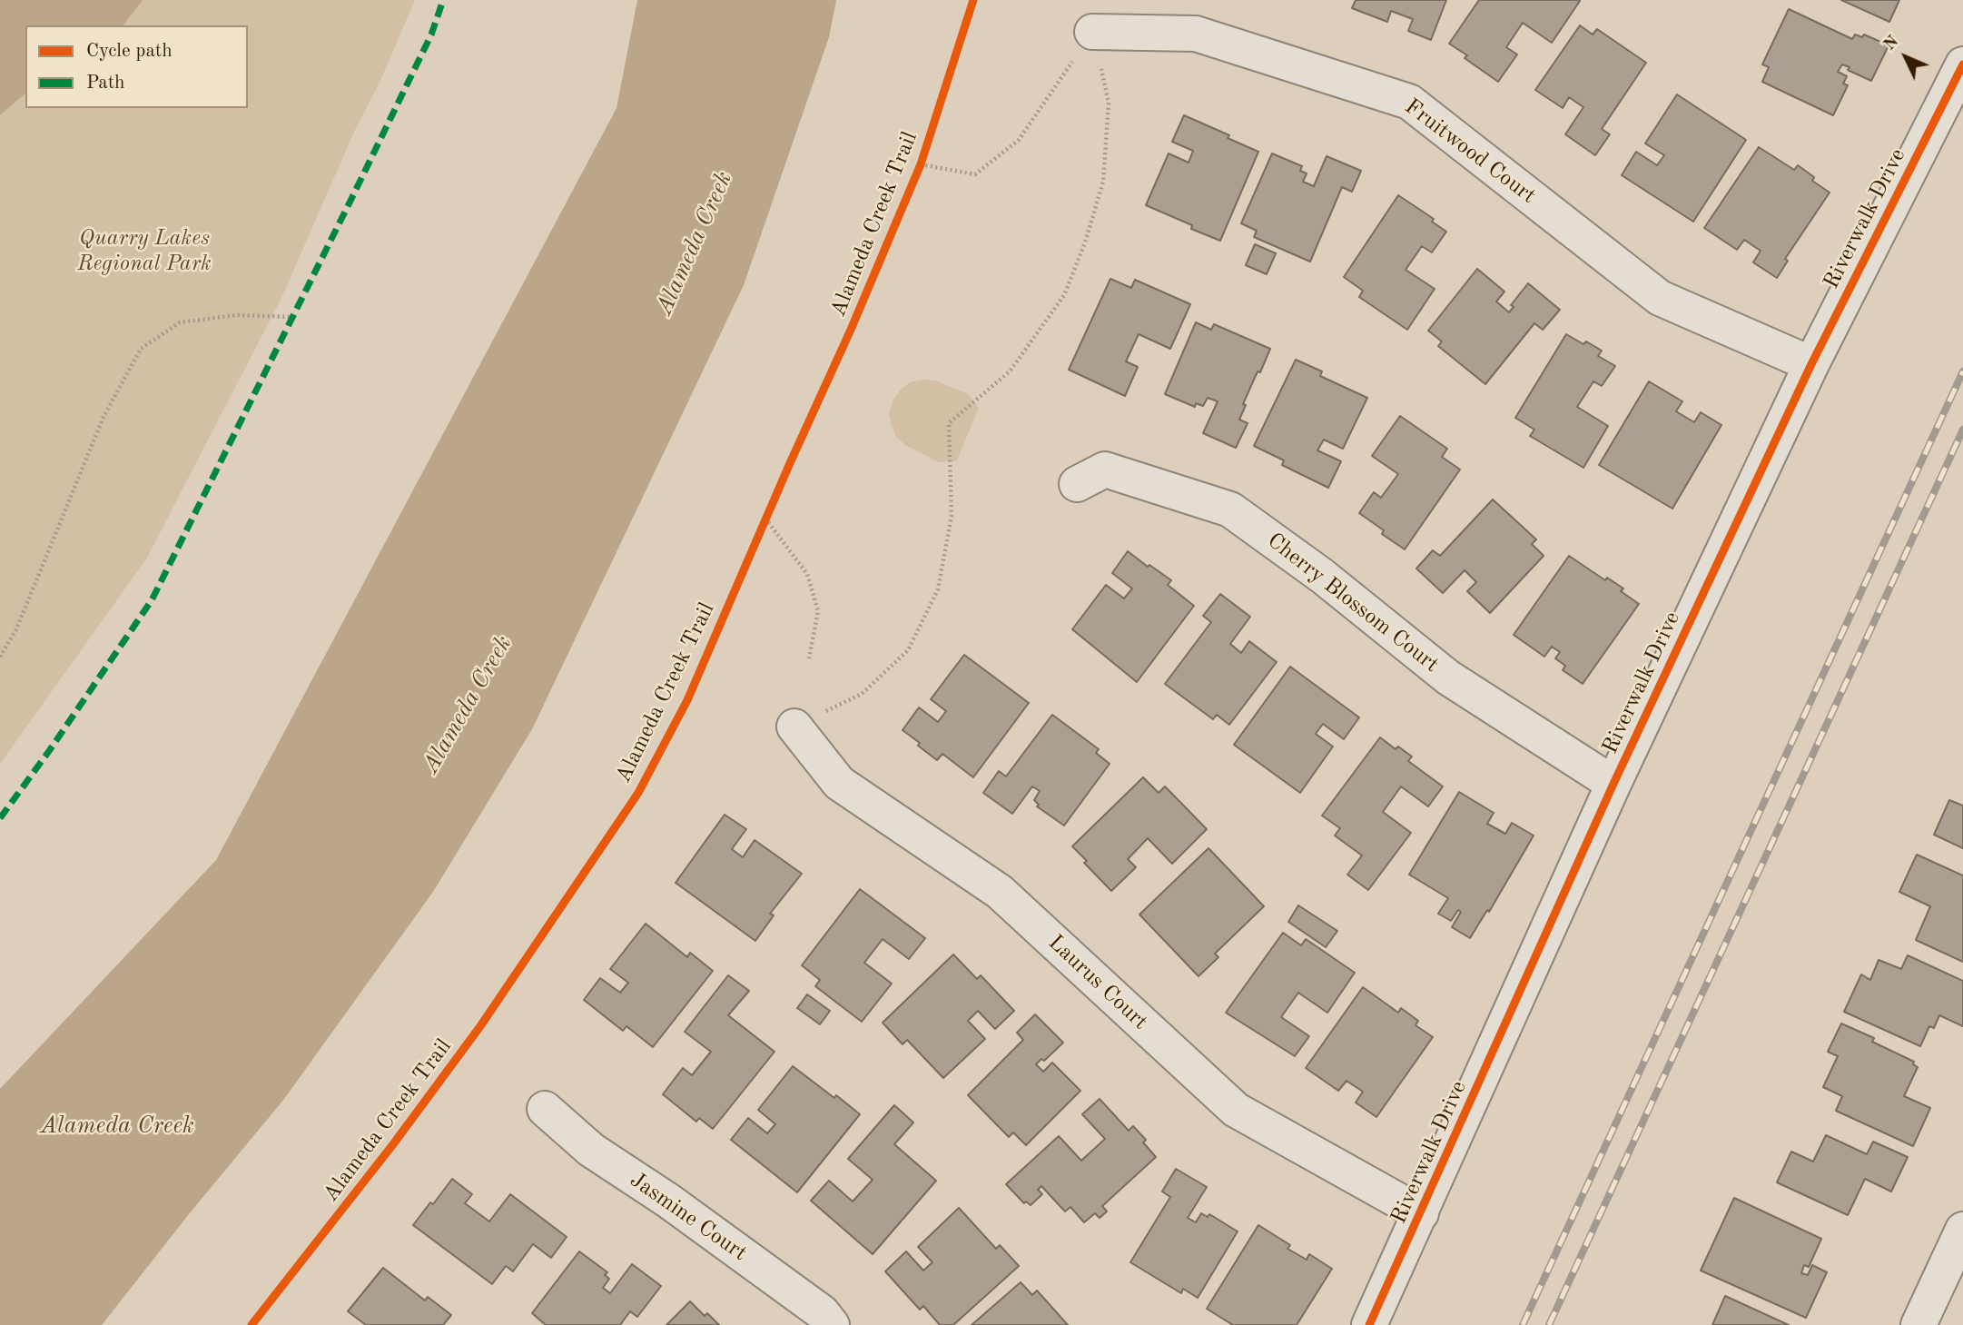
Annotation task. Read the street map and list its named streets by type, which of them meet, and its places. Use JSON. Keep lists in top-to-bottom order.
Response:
{
  "streets": {
    "street": [
      "Fruitwood Court",
      "Riverwalk Drive",
      "Cherry Blossom Court",
      "Laurus Court",
      "Jasmine Court"
    ],
    "cycle path": ["Alameda Creek Trail"]
  },
  "crossings": [
    ["Fruitwood Court", "Riverwalk Drive"],
    ["Riverwalk Drive", "Cherry Blossom Court"],
    ["Riverwalk Drive", "Laurus Court"]
  ],
  "water": ["Alameda Creek"],
  "parks": ["Quarry Lakes Regional Park"],
  "legend": ["Cycle path", "Path"],
  "north": "top left"
}
